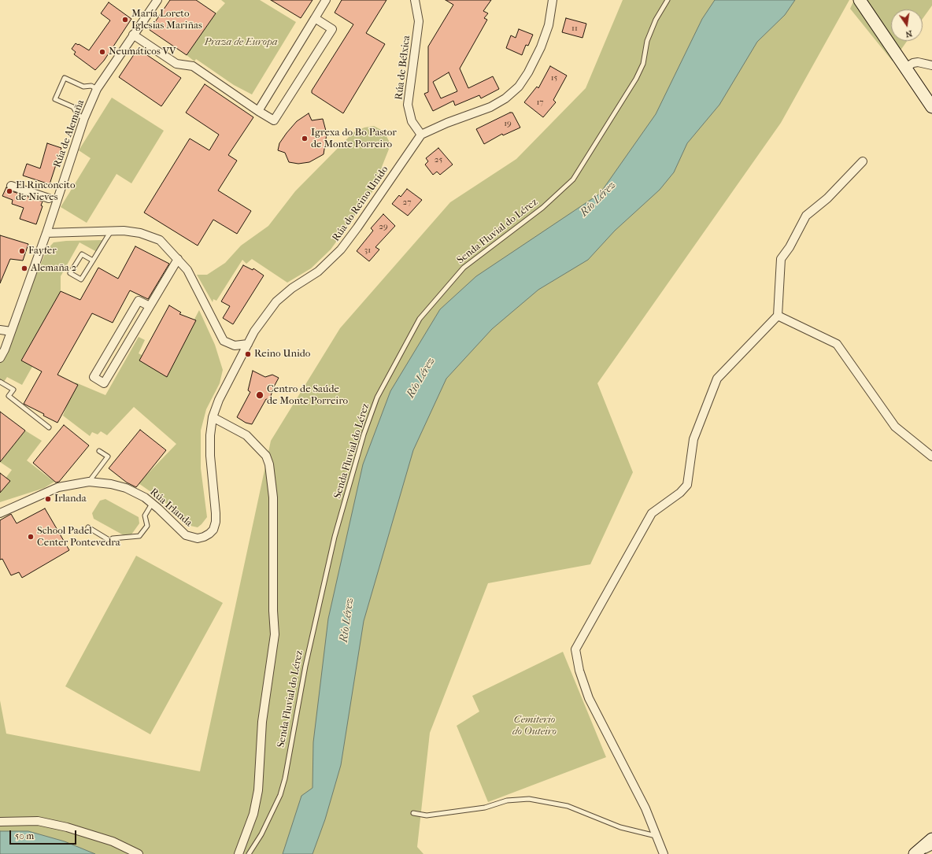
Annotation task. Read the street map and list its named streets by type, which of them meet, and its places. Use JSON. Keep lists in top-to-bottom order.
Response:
{
  "streets": {
    "street": [
      "Rúa de Bélxica",
      "Rúa de Alemaña",
      "Rúa do Reino Unido",
      "Rúa Irlanda"
    ],
    "lane": ["Senda Fluvial do Lérez"]
  },
  "crossings": [
    ["Rúa de Bélxica", "Rúa do Reino Unido"],
    ["Rúa do Reino Unido", "Rúa Irlanda"]
  ],
  "water": ["Río Lérez"],
  "parks": ["Praza de Europa", "Cemiterio do Outeiro"],
  "places": [
    "María Loreto Iglesias Mariñas",
    "Neumáticos VV",
    "Igrexa do Bo Pastor de Monte Porreiro",
    "El Rinconcito de Nieves",
    "Fayfer",
    "Alemaña 2",
    "Reino Unido",
    "Centro de Saúde de Monte Porreiro",
    "Irlanda",
    "School Padel Center Pontevedra"
  ],
  "house_numbers": [
    "11",
    "15",
    "17",
    "19",
    "25",
    "27",
    "29",
    "31"
  ],
  "scale_bar": "50 m",
  "north": "bottom"
}
